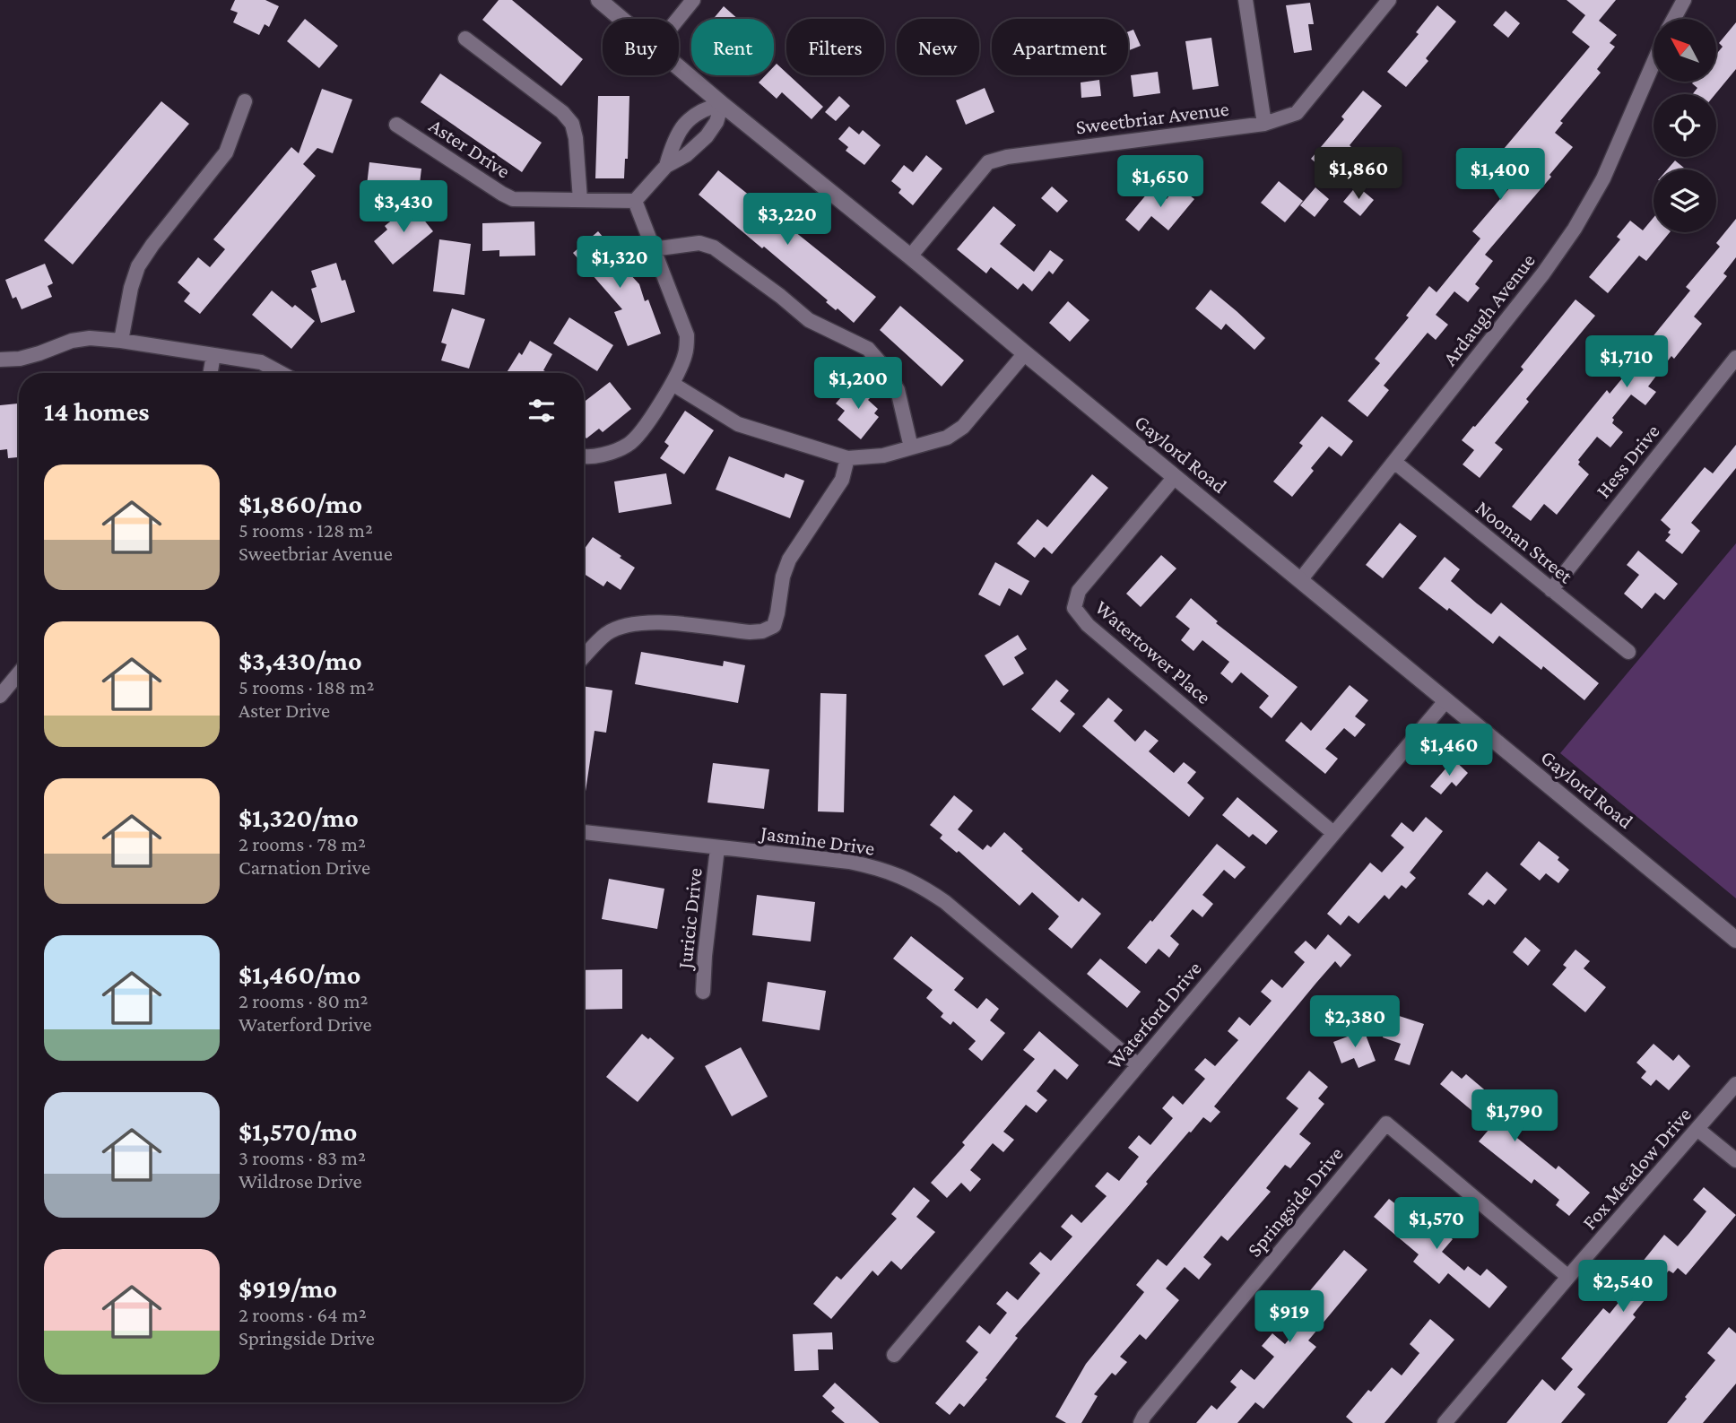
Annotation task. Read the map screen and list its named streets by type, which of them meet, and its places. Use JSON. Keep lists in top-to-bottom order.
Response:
{
  "streets": {
    "street": [
      "Sweetbriar Avenue",
      "Aster Drive",
      "Ardaugh Avenue",
      "Gaylord Road",
      "Hess Drive",
      "Noonan Street",
      "Watertower Place",
      "Jasmine Drive",
      "Juricic Drive",
      "Waterford Drive",
      "Fox Meadow Drive",
      "Springside Drive"
    ]
  },
  "crossings": [
    ["Sweetbriar Avenue", "Gaylord Road"],
    ["Ardaugh Avenue", "Gaylord Road"],
    ["Ardaugh Avenue", "Noonan Street"],
    ["Gaylord Road", "Watertower Place"],
    ["Gaylord Road", "Waterford Drive"],
    ["Hess Drive", "Noonan Street"],
    ["Watertower Place", "Waterford Drive"],
    ["Jasmine Drive", "Juricic Drive"],
    ["Jasmine Drive", "Waterford Drive"],
    ["Fox Meadow Drive", "Springside Drive"]
  ],
  "north": "top left",
  "page": {
    "chip": [
      "Buy",
      "Rent",
      "Filters",
      "New",
      "Apartment"
    ],
    "price": [
      "$1,860",
      "$1,400",
      "$1,650",
      "$3,430",
      "$3,220",
      "$1,320",
      "$1,710",
      "$1,200",
      "$1,460",
      "$2,380",
      "$1,790",
      "$1,570",
      "$2,540",
      "$919"
    ],
    "heading": "14 homes",
    "list": [
      {
        "name": "$1,860/mo",
        "note": "5 rooms · 128 m² · Sweetbriar Avenue"
      },
      {
        "name": "$3,430/mo",
        "note": "5 rooms · 188 m² · Aster Drive"
      },
      {
        "name": "$1,320/mo",
        "note": "2 rooms · 78 m² · Carnation Drive"
      },
      {
        "name": "$1,460/mo",
        "note": "2 rooms · 80 m² · Waterford Drive"
      },
      {
        "name": "$1,570/mo",
        "note": "3 rooms · 83 m² · Wildrose Drive"
      },
      {
        "name": "$919/mo",
        "note": "2 rooms · 64 m² · Springside Drive"
      }
    ]
  }
}
